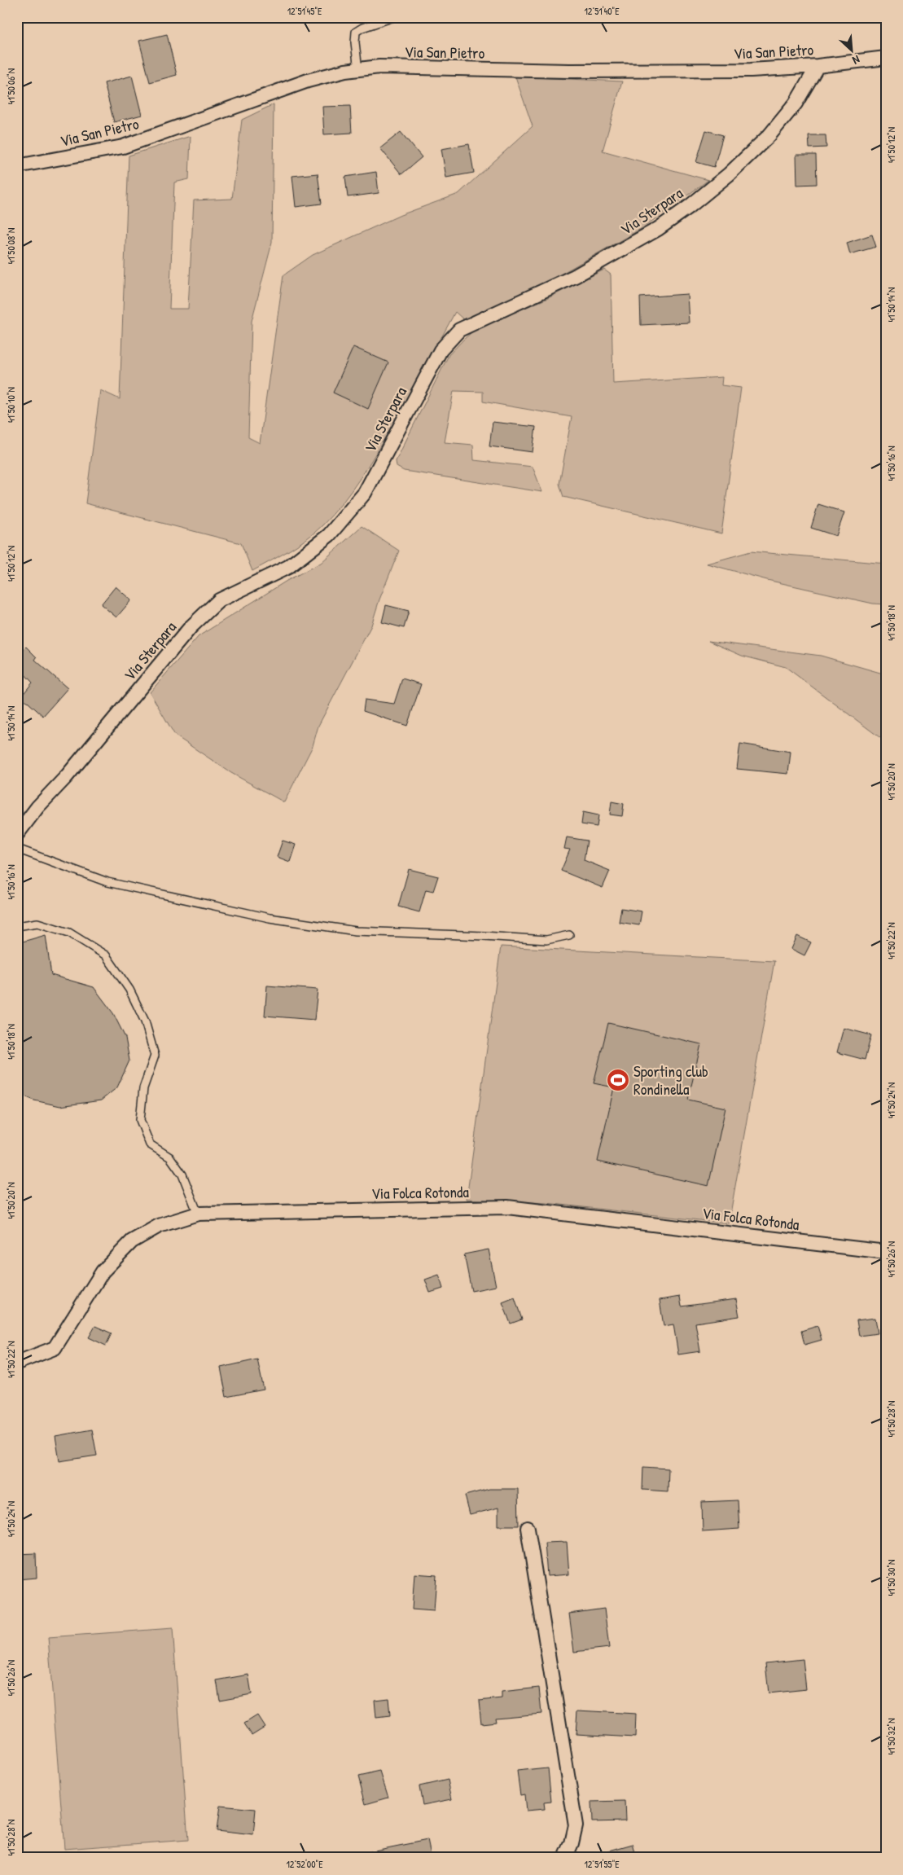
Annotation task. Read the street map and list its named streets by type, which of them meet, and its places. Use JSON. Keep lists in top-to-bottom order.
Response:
{
  "streets": {
    "street": ["Via San Pietro", "Via Sterpara", "Via Folca Rotonda"]
  },
  "crossings": [
    ["Via San Pietro", "Via Sterpara"]
  ],
  "places": {
    "sports": ["Sporting club Rondinella"]
  },
  "north": "bottom right",
  "coordinates": [
    "12°51'45\"E",
    "12°51'40\"E",
    "41°50'06\"N",
    "41°50'12\"N",
    "41°50'08\"N",
    "41°50'14\"N",
    "41°50'10\"N",
    "41°50'16\"N",
    "41°50'18\"N",
    "41°50'20\"N",
    "41°50'22\"N",
    "41°50'24\"N",
    "41°50'26\"N",
    "41°50'28\"N",
    "41°50'30\"N",
    "41°50'32\"N",
    "12°52'00\"E",
    "12°51'55\"E"
  ]
}
